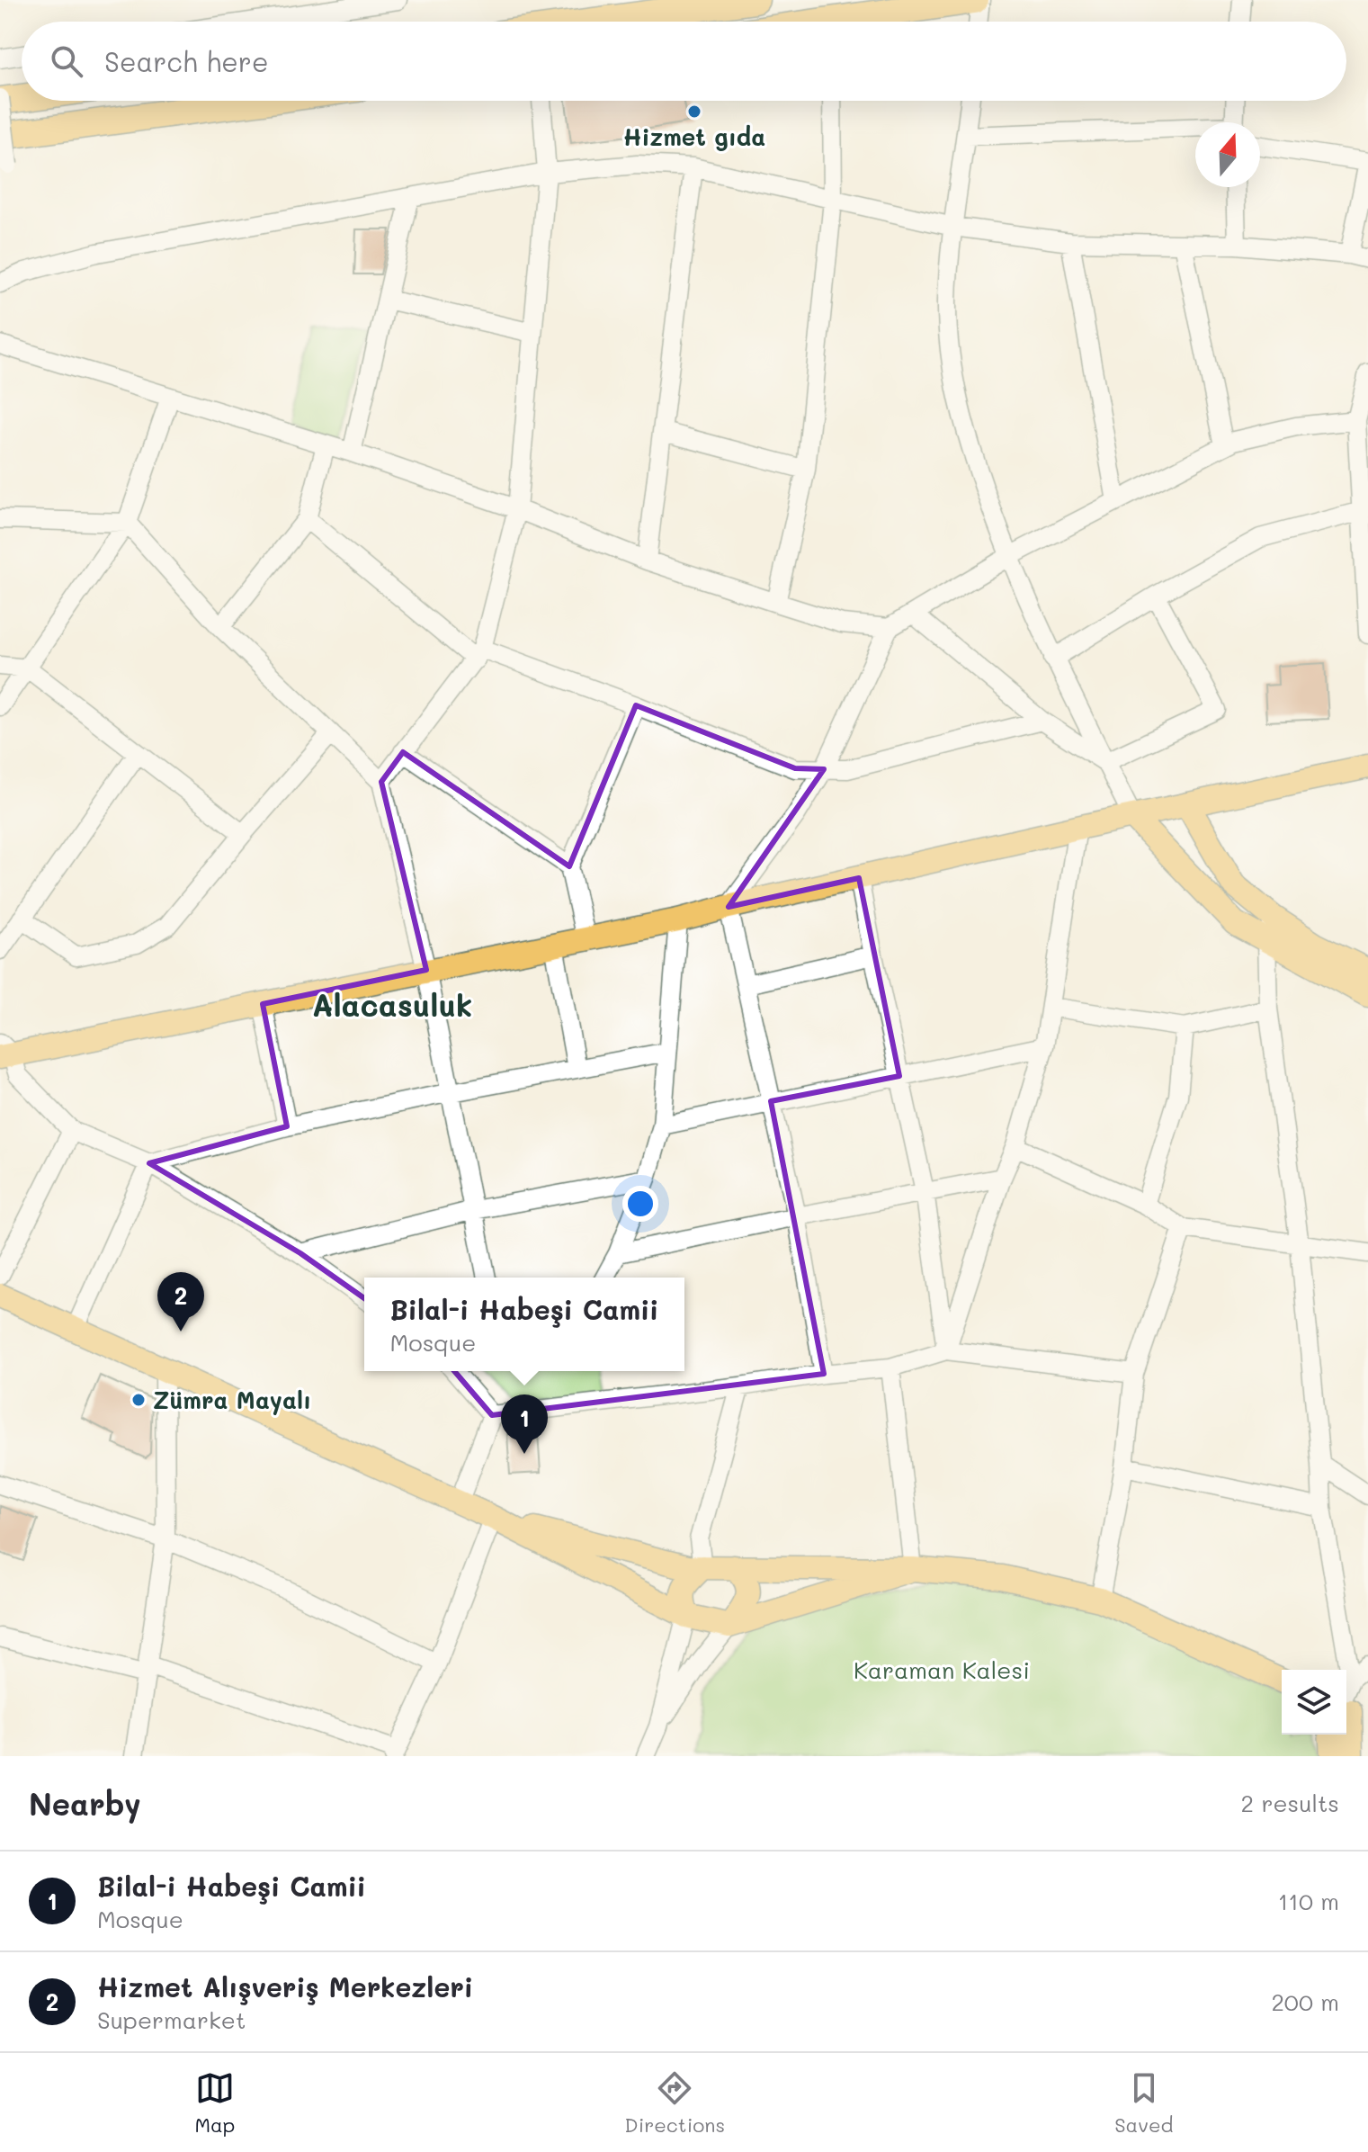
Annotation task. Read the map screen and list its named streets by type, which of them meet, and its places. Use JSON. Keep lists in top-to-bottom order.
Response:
{
  "districts": ["Alacasuluk"],
  "parks": ["Karaman Kalesi"],
  "places": ["Hizmet gıda", "Zümra Mayalı"],
  "north": "top",
  "page": {
    "search": "Search here",
    "pins": ["2", "1"],
    "popup": ["Bilal-i Habeşi Camii", "Mosque"],
    "heading": ["Nearby", "2 results"],
    "list": [
      {
        "mark": "1",
        "name": "Bilal-i Habeşi Camii",
        "note": "Mosque",
        "value": "110 m"
      },
      {
        "mark": "2",
        "name": "Hizmet Alışveriş Merkezleri",
        "note": "Supermarket",
        "value": "200 m"
      }
    ],
    "nav": ["Map", "Directions", "Saved"]
  }
}
